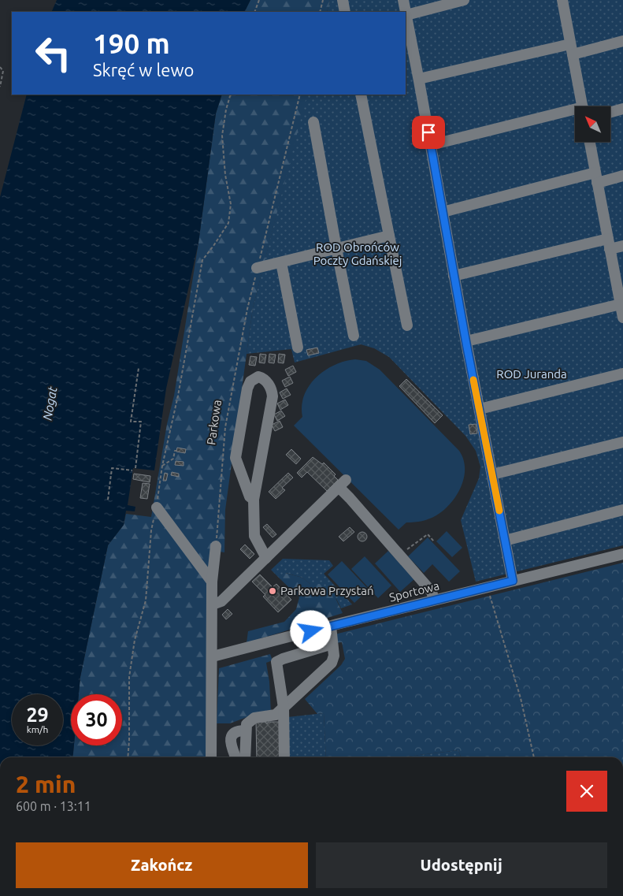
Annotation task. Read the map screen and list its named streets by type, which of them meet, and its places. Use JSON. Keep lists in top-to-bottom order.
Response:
{
  "streets": {
    "street": ["Sportowa"],
    "path": ["Parkowa"]
  },
  "water": ["Nogat"],
  "parks": ["ROD Obrońców Poczty Gdańskiej", "ROD Juranda"],
  "places": ["Parkowa Przystań"],
  "north": "top left",
  "page": {
    "turn": ["190 m", "Skręć w lewo"],
    "speed": "29 km/h",
    "limit": "30",
    "heading": ["2 min", "600 m · 13:11"],
    "buttons": ["Zakończ", "Udostępnij"]
  }
}
